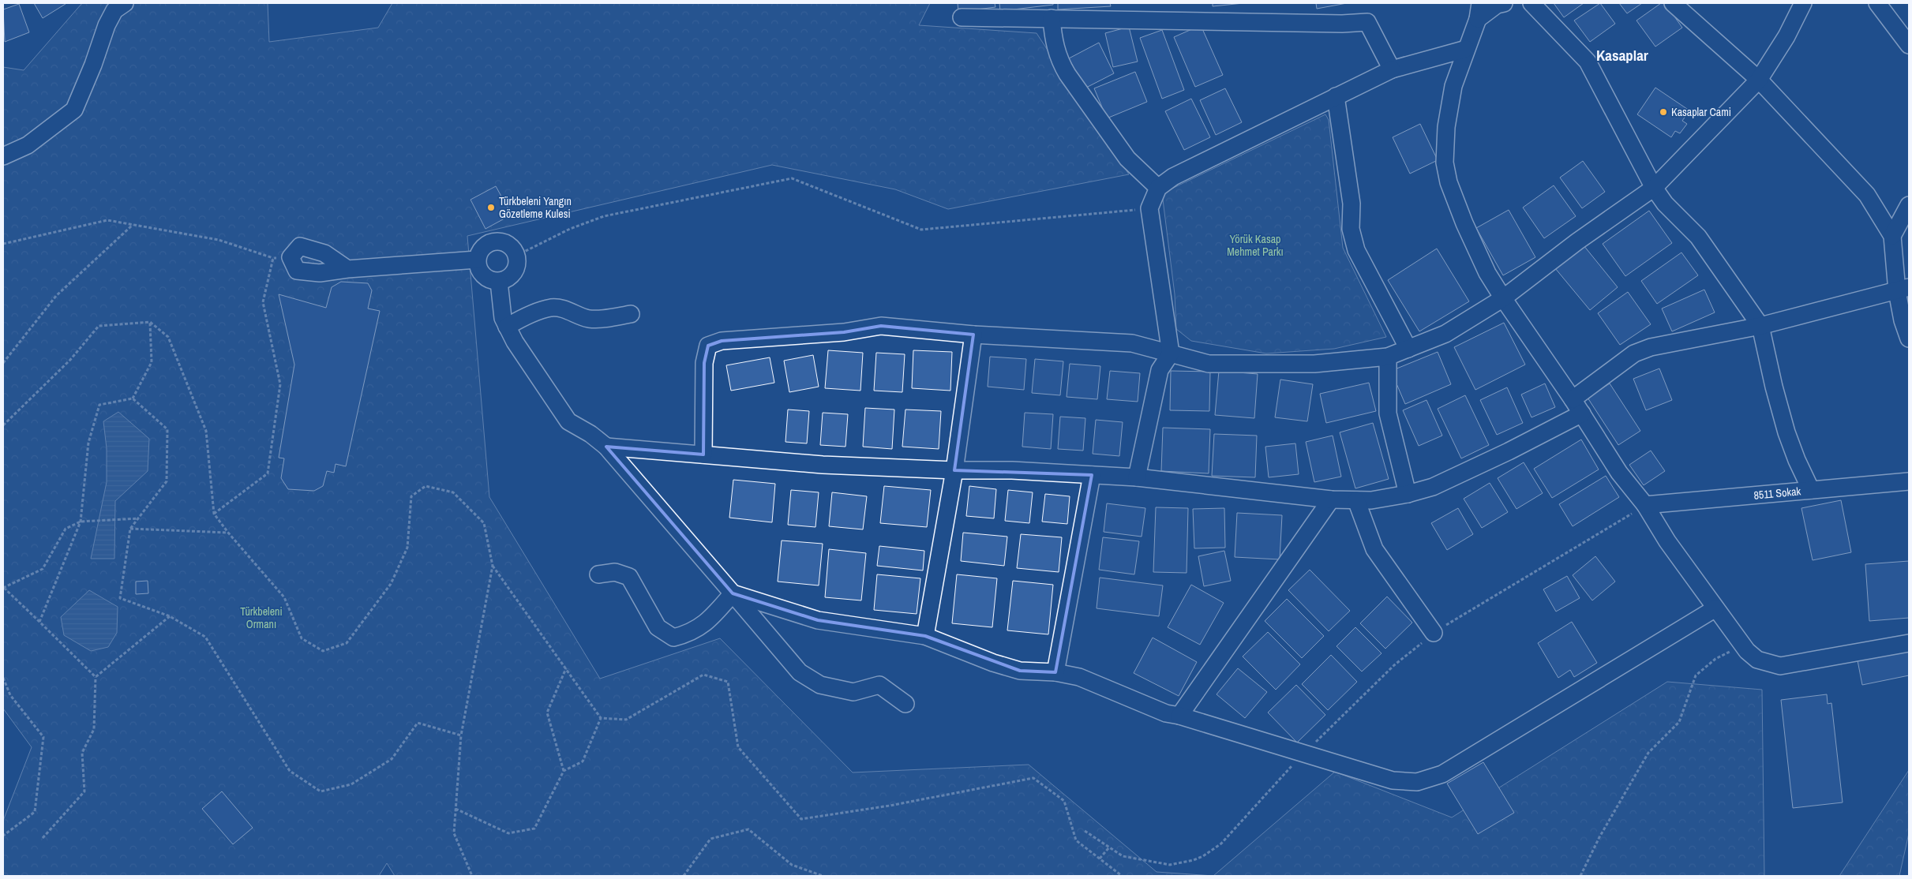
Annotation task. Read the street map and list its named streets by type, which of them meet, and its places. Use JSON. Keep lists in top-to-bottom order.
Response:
{
  "streets": {
    "street": ["8511 Sokak"]
  },
  "districts": ["Kasaplar"],
  "parks": ["Yörük Kasap Mehmet Parkı", "Türkbeleni Ormanı"],
  "places": ["Kasaplar Cami", "Türkbeleni Yangın Gözetleme Kulesi"]
}
